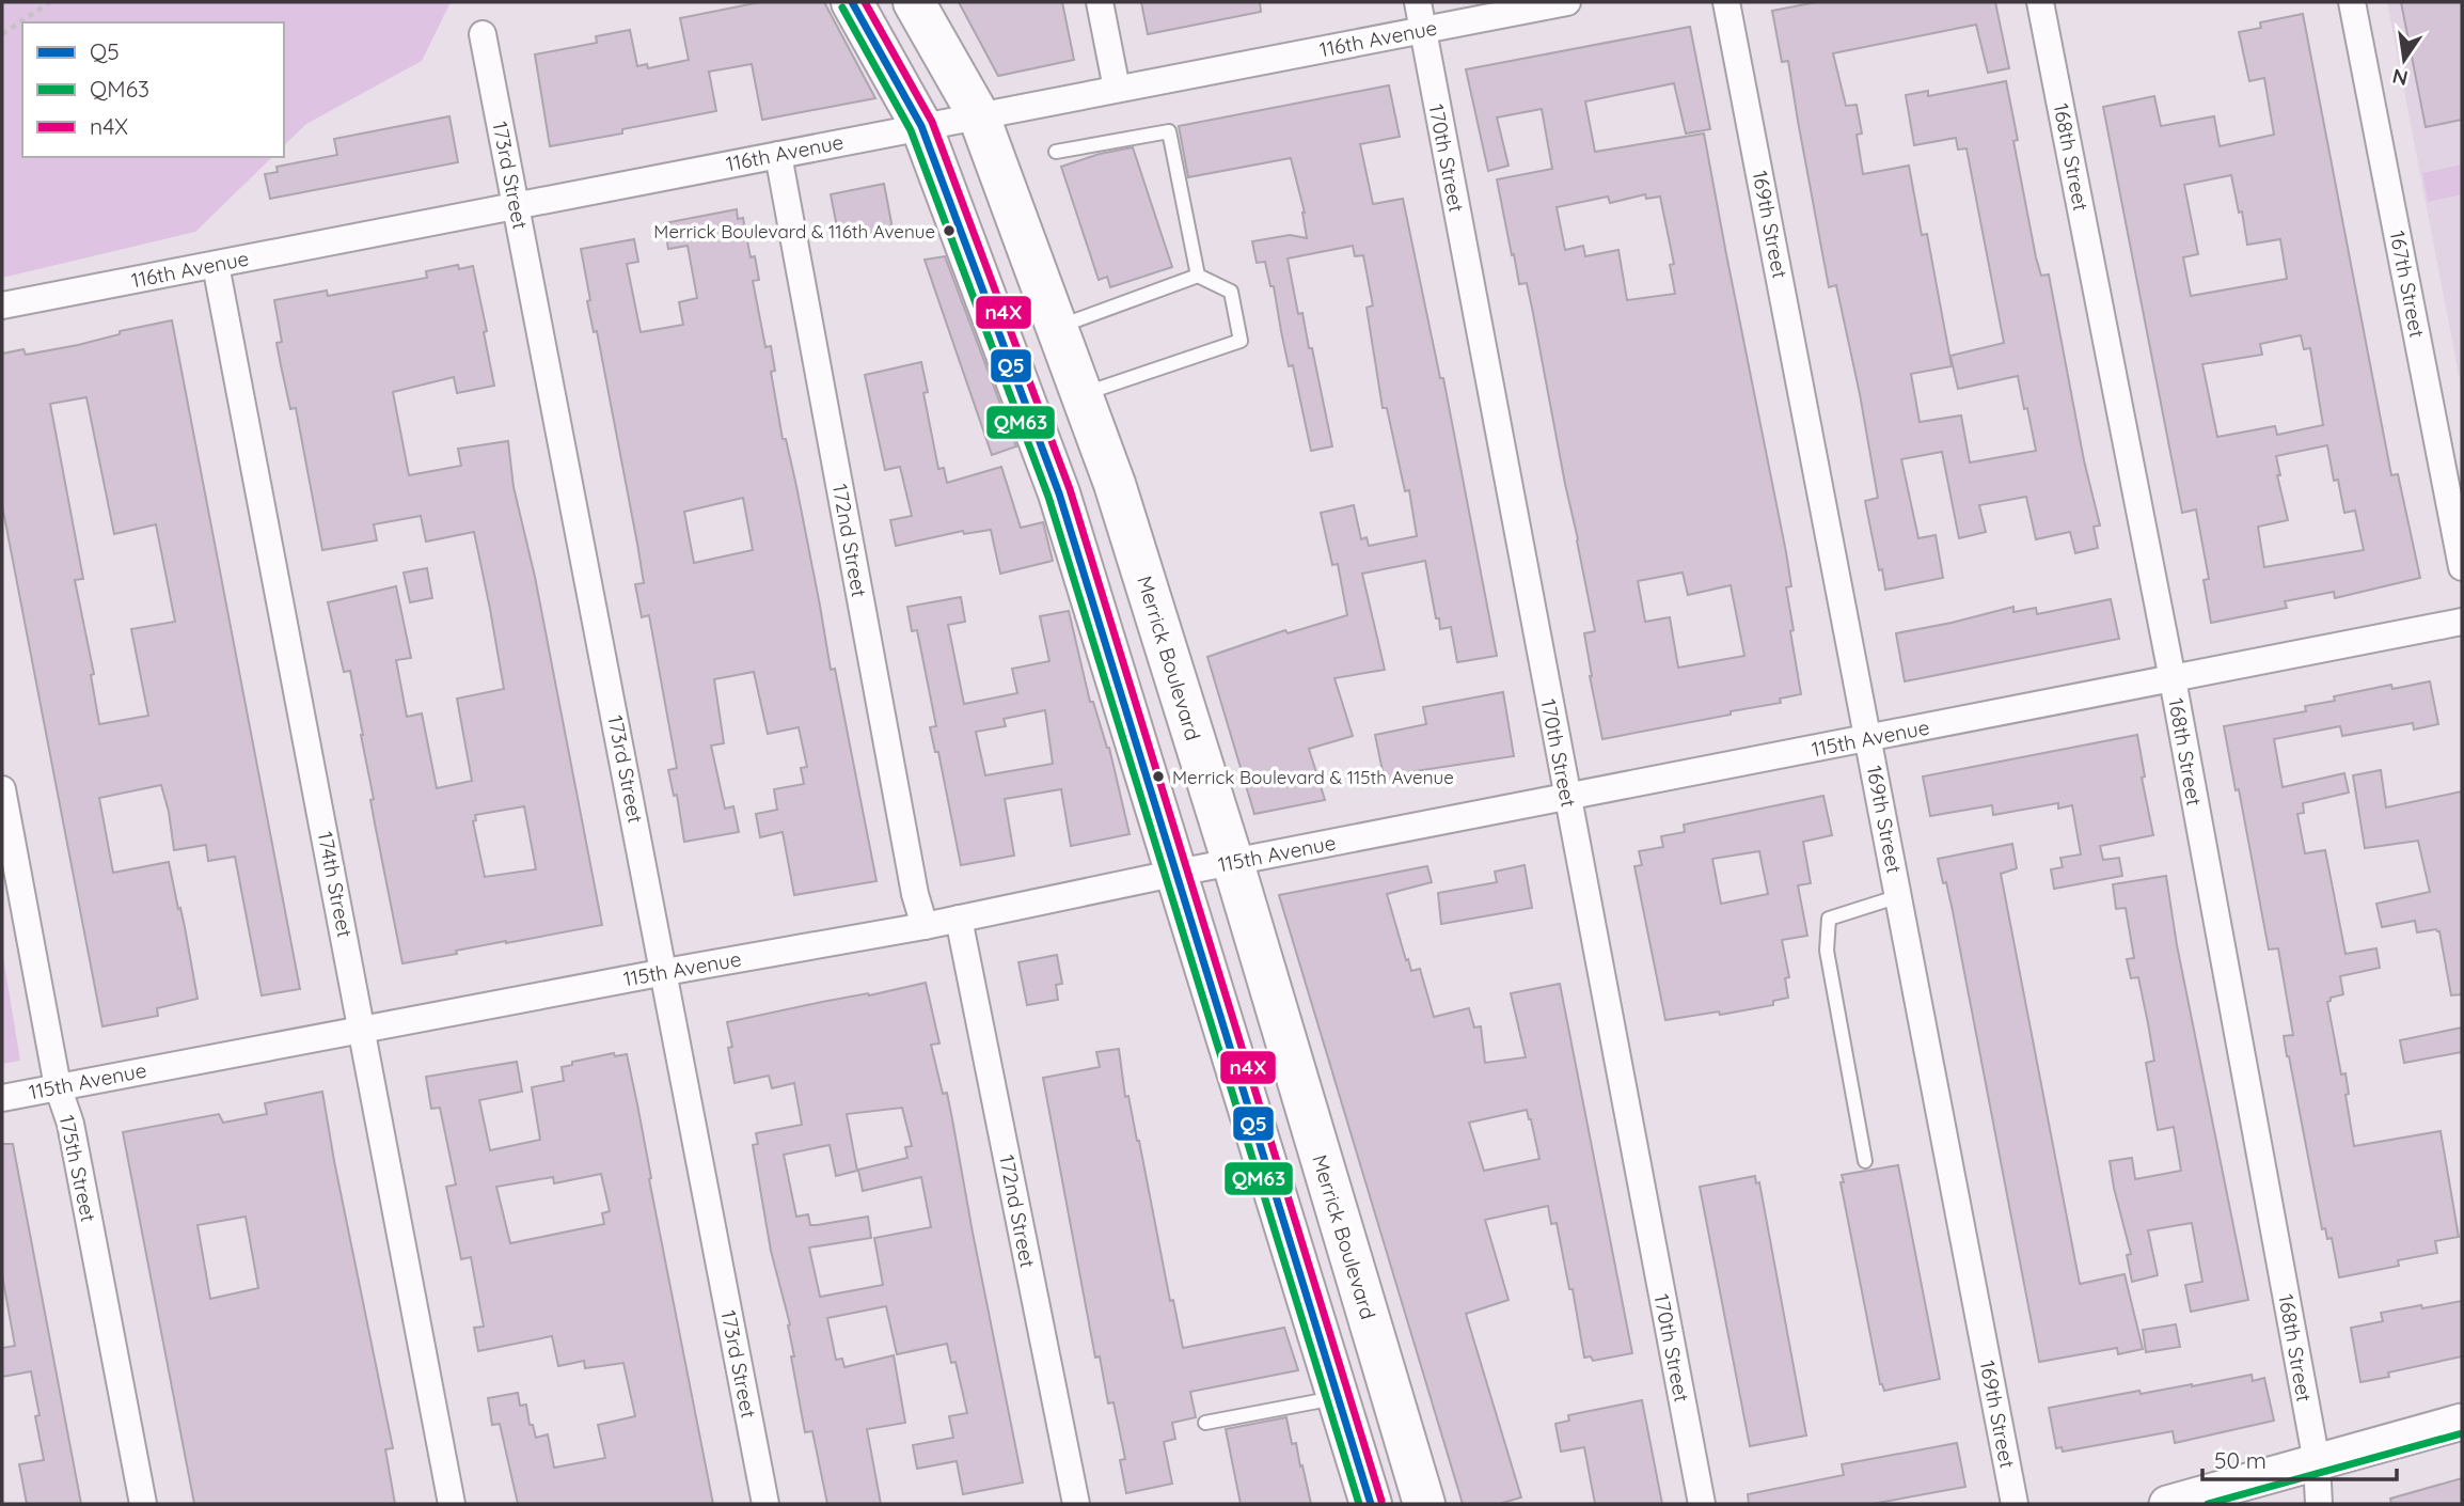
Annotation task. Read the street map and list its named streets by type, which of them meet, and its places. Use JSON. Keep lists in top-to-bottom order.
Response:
{
  "streets": {
    "main road": ["Merrick Boulevard"],
    "street": [
      "116th Avenue",
      "168th Street",
      "170th Street",
      "173rd Street",
      "169th Street",
      "167th Street",
      "172nd Street",
      "115th Avenue",
      "174th Street",
      "175th Street"
    ]
  },
  "crossings": [
    ["116th Avenue", "170th Street"],
    ["116th Avenue", "173rd Street"],
    ["116th Avenue", "172nd Street"],
    ["116th Avenue", "Merrick Boulevard"],
    ["116th Avenue", "174th Street"],
    ["168th Street", "115th Avenue"],
    ["170th Street", "115th Avenue"],
    ["173rd Street", "115th Avenue"],
    ["169th Street", "115th Avenue"],
    ["172nd Street", "115th Avenue"],
    ["Merrick Boulevard", "115th Avenue"],
    ["115th Avenue", "174th Street"],
    ["115th Avenue", "175th Street"]
  ],
  "places": ["Merrick Boulevard & 116th Avenue", "Merrick Boulevard & 115th Avenue"],
  "lines": ["transit line Q5", "transit line n4X", "transit line QM63"],
  "legend": ["Q5", "QM63", "n4X"],
  "scale_bar": "50 m",
  "north": "bottom"
}
